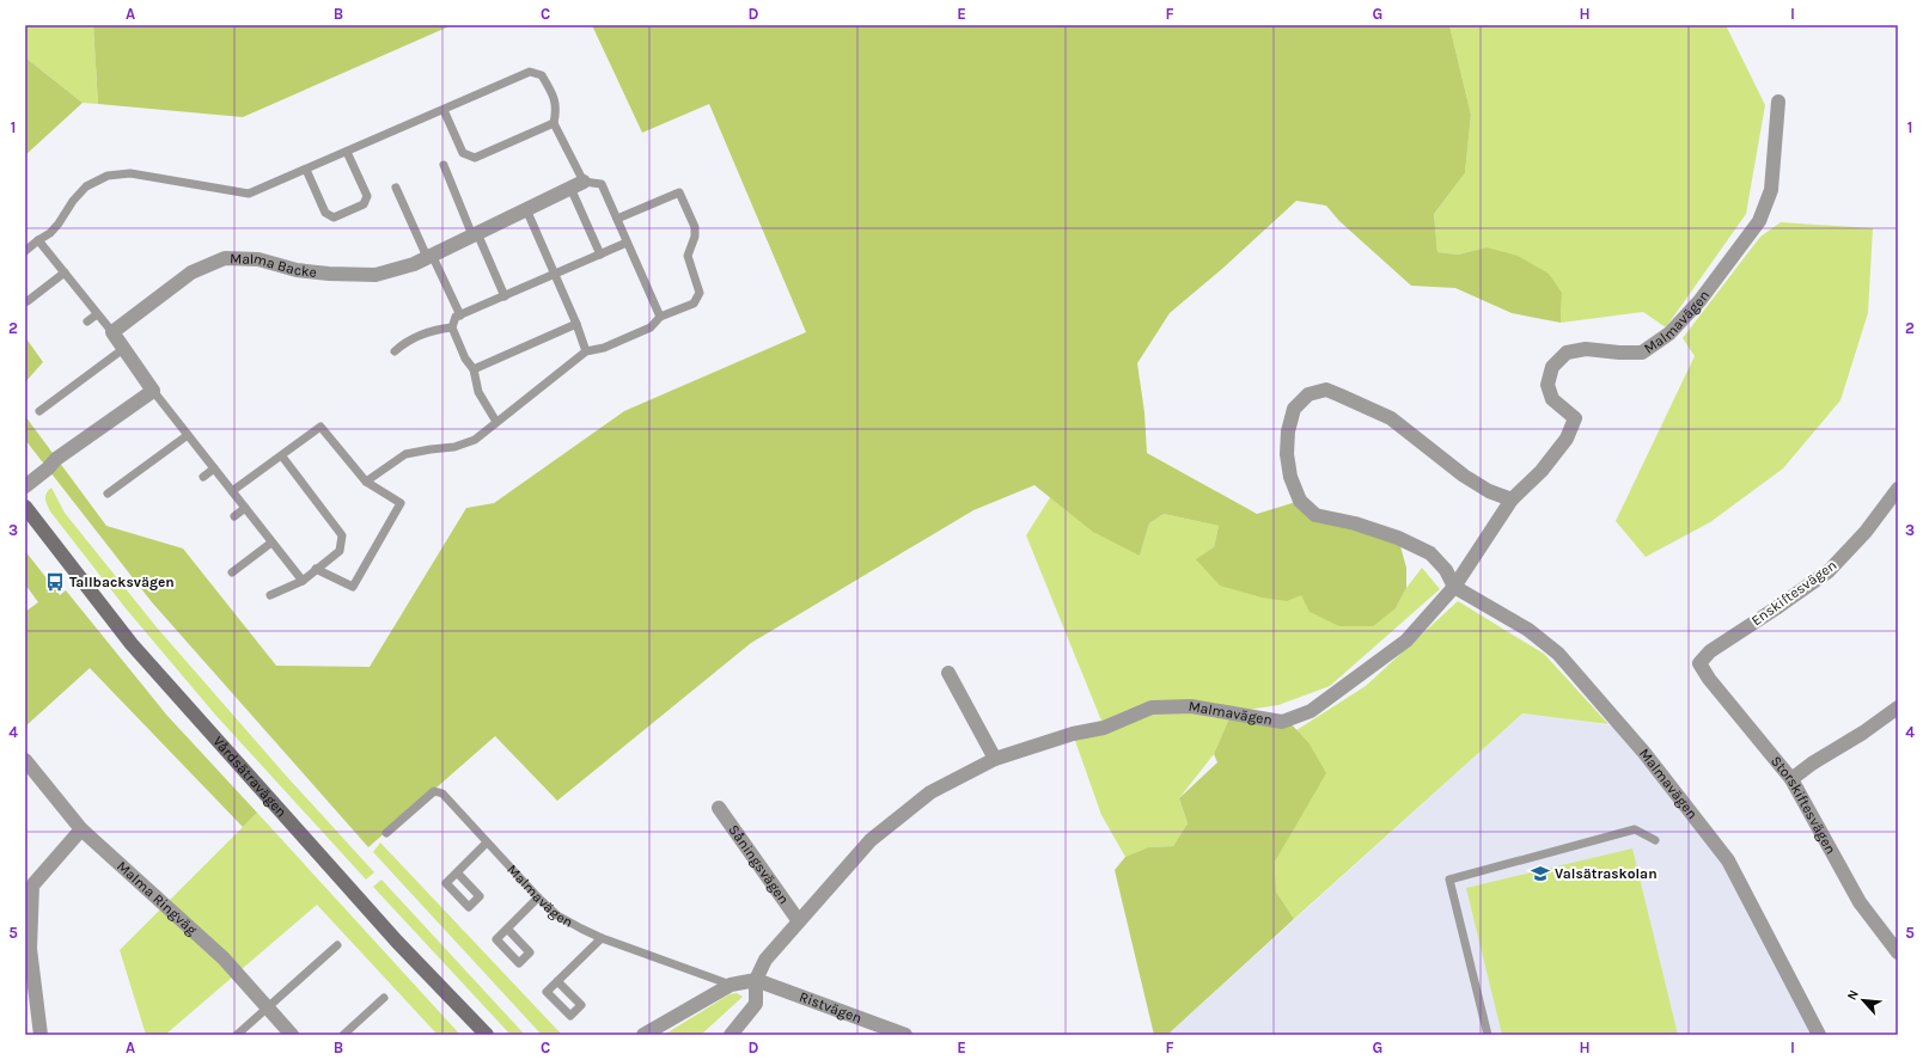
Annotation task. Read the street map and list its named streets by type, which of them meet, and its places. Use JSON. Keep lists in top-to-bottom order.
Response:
{
  "streets": {
    "main road": ["Vårdsätravägen"],
    "street": [
      "Malma Backe",
      "Malmavägen",
      "Enskiftesvägen",
      "Storskiftesvägen",
      "Såningsvägen",
      "Malma Ringväg",
      "Ristvägen"
    ]
  },
  "crossings": [
    ["Malmavägen", "Såningsvägen"],
    ["Malmavägen", "Ristvägen"],
    ["Enskiftesvägen", "Storskiftesvägen"]
  ],
  "places": {
    "bus stop": ["Tallbacksvägen"],
    "school or university": ["Valsätraskolan"]
  },
  "north": "top left",
  "grid": {
    "columns": [
      "A",
      "B",
      "C",
      "D",
      "E",
      "F",
      "G",
      "H",
      "I"
    ],
    "rows": [
      "1",
      "2",
      "3",
      "4",
      "5"
    ]
  }
}
